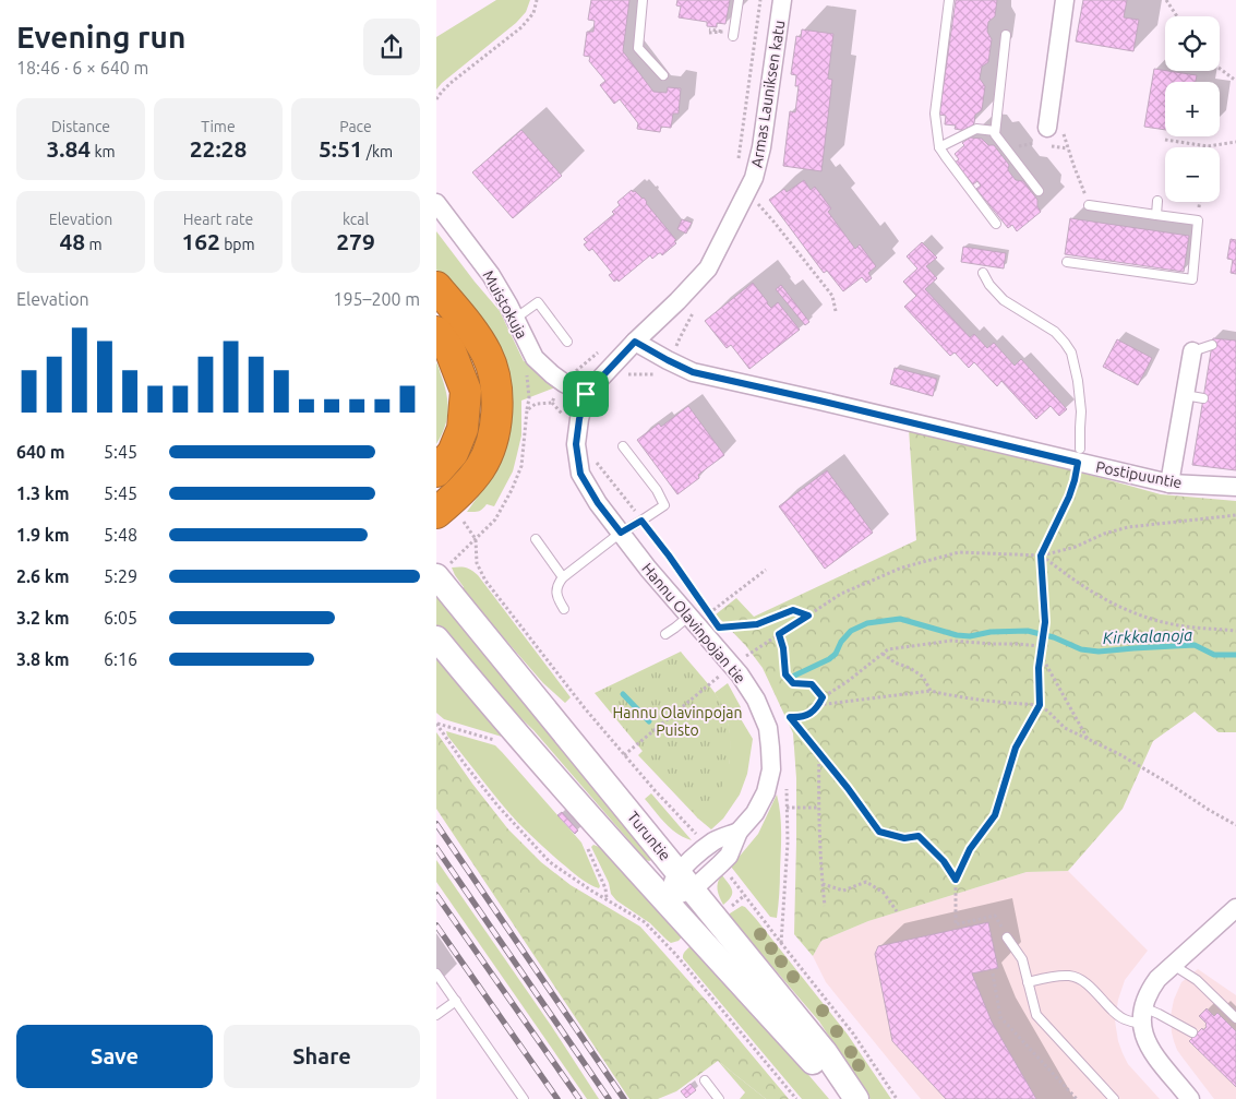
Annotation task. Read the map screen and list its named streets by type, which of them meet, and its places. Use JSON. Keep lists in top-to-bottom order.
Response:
{
  "streets": {
    "main road": ["Turuntie"],
    "street": [
      "Armas Launiksen katu",
      "Muistokuja",
      "Postipuuntie",
      "Hannu Olavinpojan tie"
    ]
  },
  "crossings": [
    ["Armas Launiksen katu", "Postipuuntie"],
    ["Armas Launiksen katu", "Hannu Olavinpojan tie"],
    ["Muistokuja", "Hannu Olavinpojan tie"],
    ["Postipuuntie", "Hannu Olavinpojan tie"],
    ["Hannu Olavinpojan tie", "Turuntie"]
  ],
  "water": ["Kirkkalanoja"],
  "parks": ["Hannu Olavinpojan Puisto"],
  "page": {
    "heading": ["Evening run", "18:46 · 6 × 640 m"],
    "map_buttons": ["+", "−"],
    "stats": [
      ["Distance", "3.84 km"],
      ["Time", "22:28"],
      ["Pace", "5:51 /km"],
      ["Elevation", "48 m"],
      ["Heart rate", "162 bpm"],
      ["kcal", "279"]
    ],
    "chart": ["Elevation", "195–200 m"],
    "list": [
      {
        "name": "640 m",
        "note": "5:45"
      },
      {
        "name": "1.3 km",
        "note": "5:45"
      },
      {
        "name": "1.9 km",
        "note": "5:48"
      },
      {
        "name": "2.6 km",
        "note": "5:29"
      },
      {
        "name": "3.2 km",
        "note": "6:05"
      },
      {
        "name": "3.8 km",
        "note": "6:16"
      }
    ],
    "buttons": ["Save", "Share"]
  }
}
